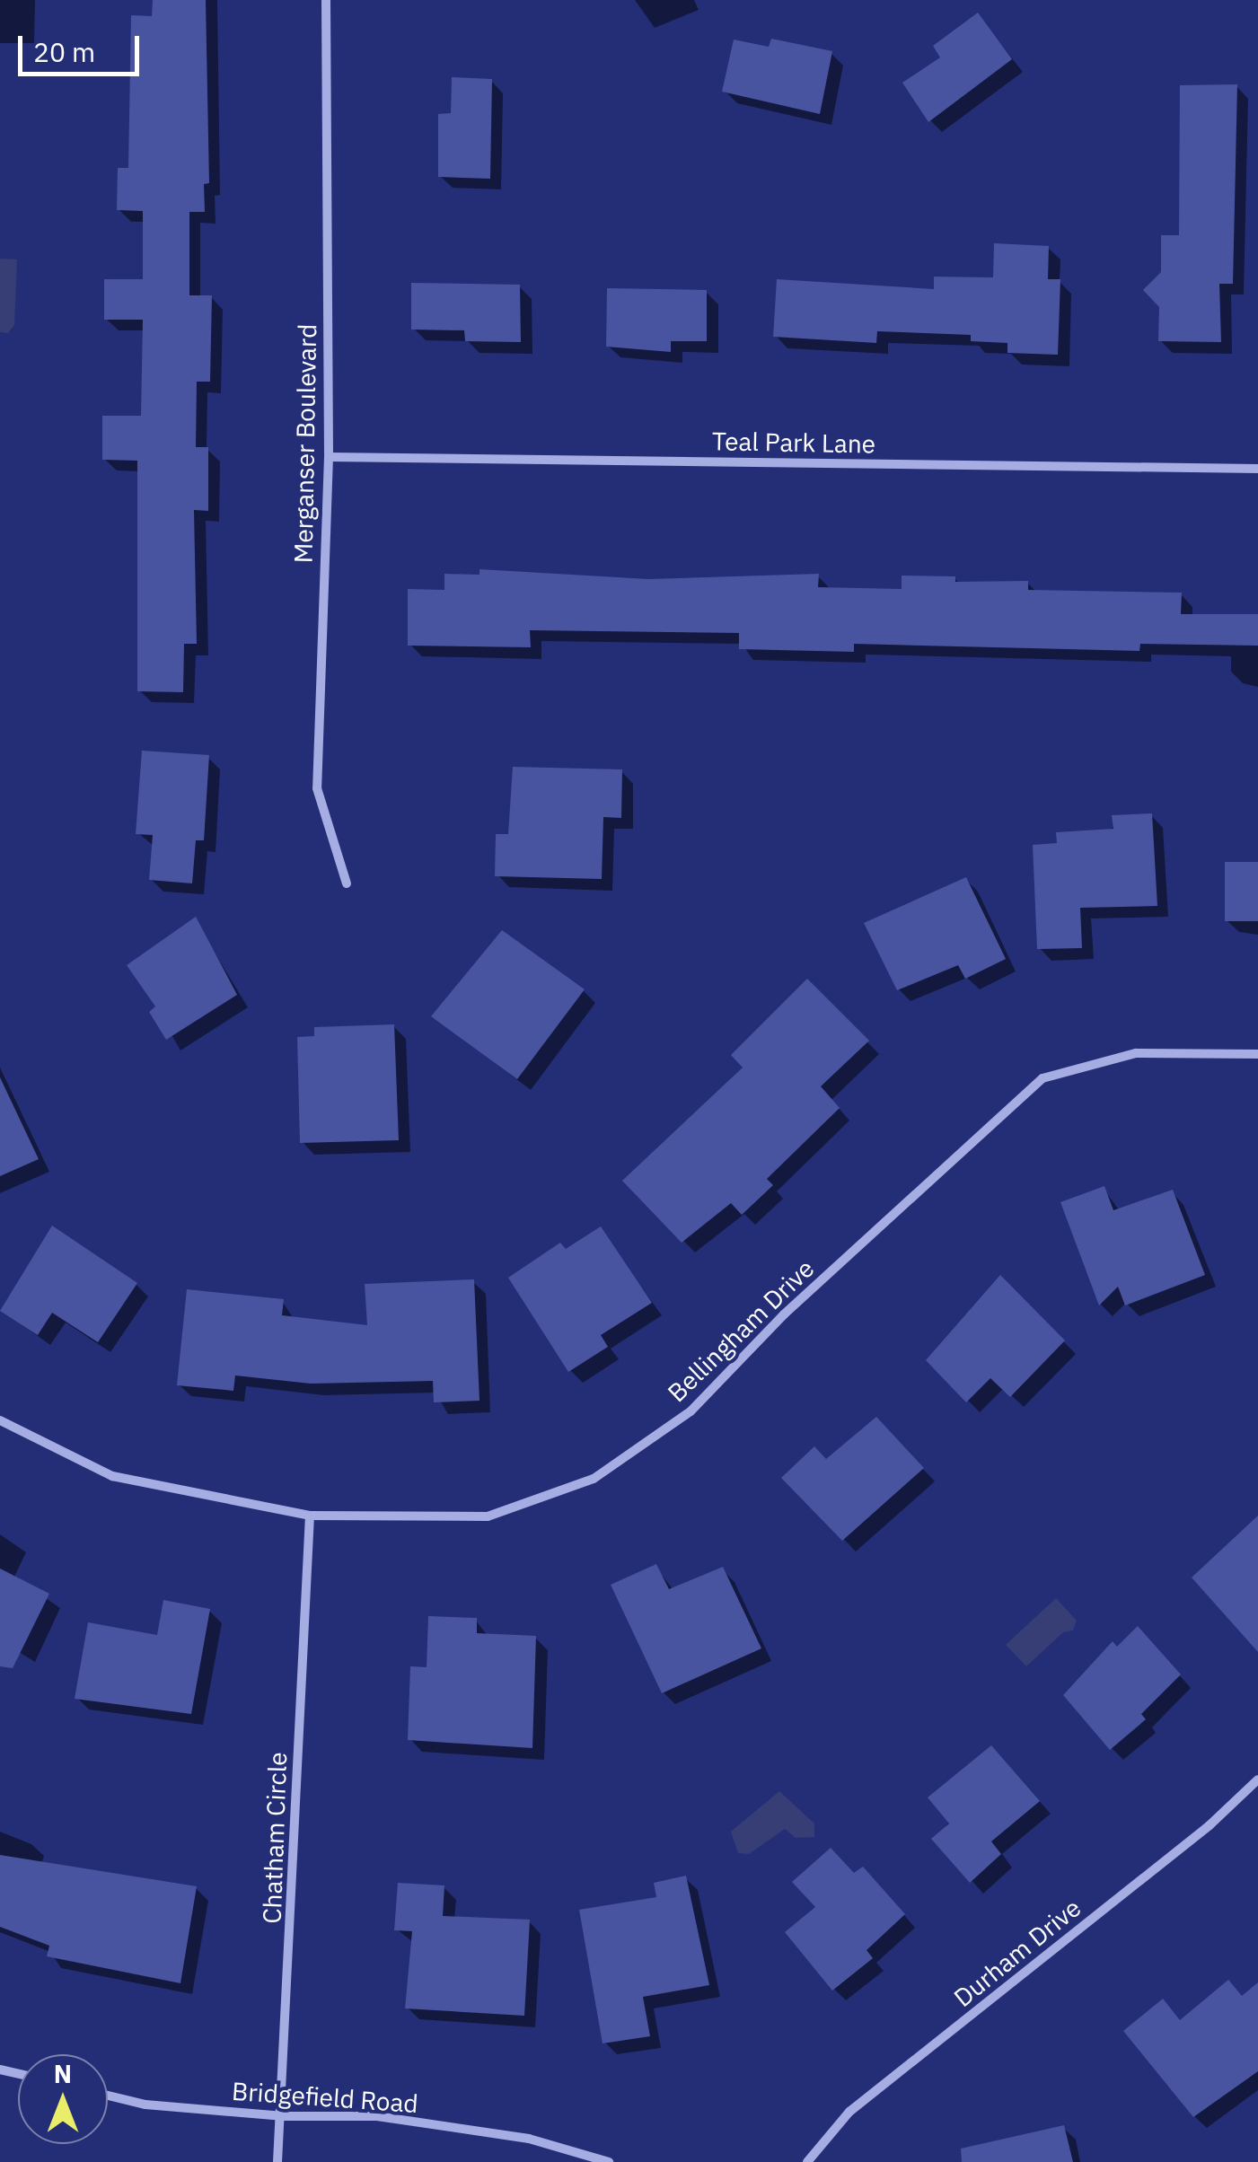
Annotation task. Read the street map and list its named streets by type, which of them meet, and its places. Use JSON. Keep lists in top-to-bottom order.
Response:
{
  "streets": {
    "street": [
      "Teal Park Lane",
      "Merganser Boulevard",
      "Bellingham Drive",
      "Chatham Circle",
      "Durham Drive",
      "Bridgefield Road"
    ]
  },
  "crossings": [
    ["Teal Park Lane", "Merganser Boulevard"],
    ["Bellingham Drive", "Chatham Circle"],
    ["Chatham Circle", "Bridgefield Road"]
  ],
  "scale_bar": "20 m",
  "north": "top"
}
